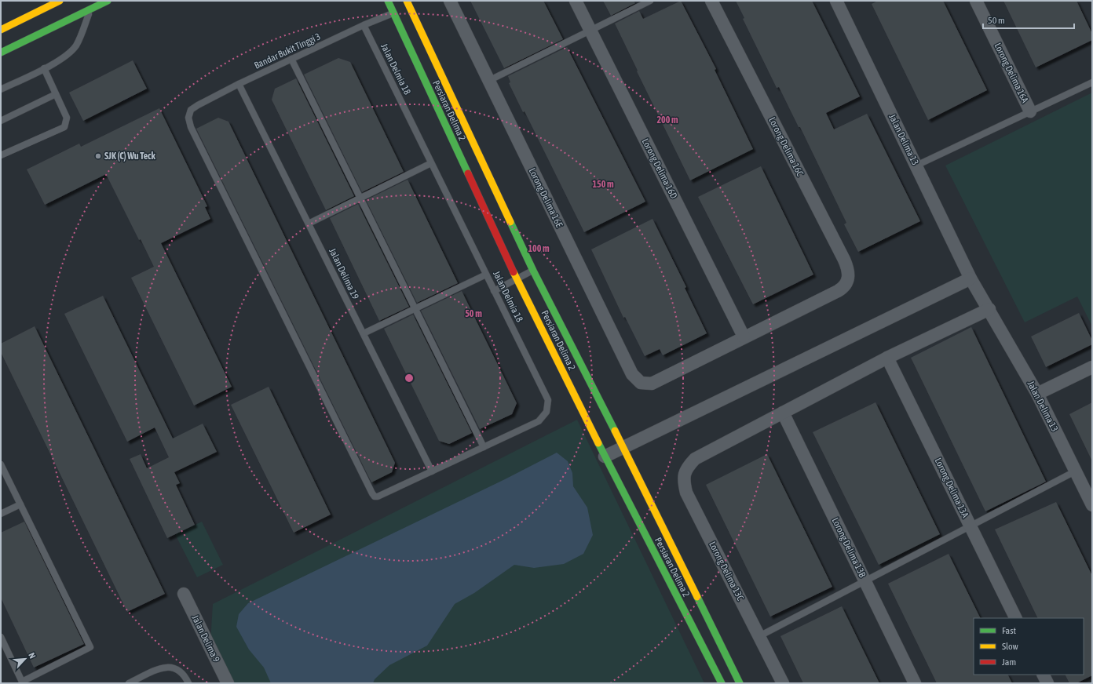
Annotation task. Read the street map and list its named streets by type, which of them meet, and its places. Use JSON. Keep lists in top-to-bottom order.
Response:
{
  "streets": {
    "street": [
      "Lorong Delima 16A",
      "Persiaran Delima 2",
      "Jalan Delima 13",
      "Lorong Delima 16C",
      "Lorong Delima 16D",
      "Lorong Delima 16E",
      "Lorong Delima 13A",
      "Lorong Delima 13B",
      "Lorong Delima 13C",
      "Jalan Delima 9"
    ],
    "lane": ["Bandar Bukit Tinggi 3", "Jalan Delmia 18", "Jalan Delima 19"]
  },
  "crossings": [
    ["Bandar Bukit Tinggi 3", "Jalan Delmia 18"],
    ["Bandar Bukit Tinggi 3", "Persiaran Delima 2"],
    ["Bandar Bukit Tinggi 3", "Jalan Delima 19"],
    ["Jalan Delmia 18", "Jalan Delima 19"],
    ["Lorong Delima 16C", "Lorong Delima 16D"],
    ["Lorong Delima 16C", "Lorong Delima 16E"],
    ["Lorong Delima 16D", "Lorong Delima 16E"],
    ["Lorong Delima 13B", "Lorong Delima 13C"]
  ],
  "places": ["SJK (C) Wu Teck"],
  "legend": ["Fast", "Slow", "Jam"],
  "scale_bar": "50 m",
  "north": "top right",
  "rings": [
    "200 m",
    "150 m",
    "100 m",
    "50 m"
  ]
}
